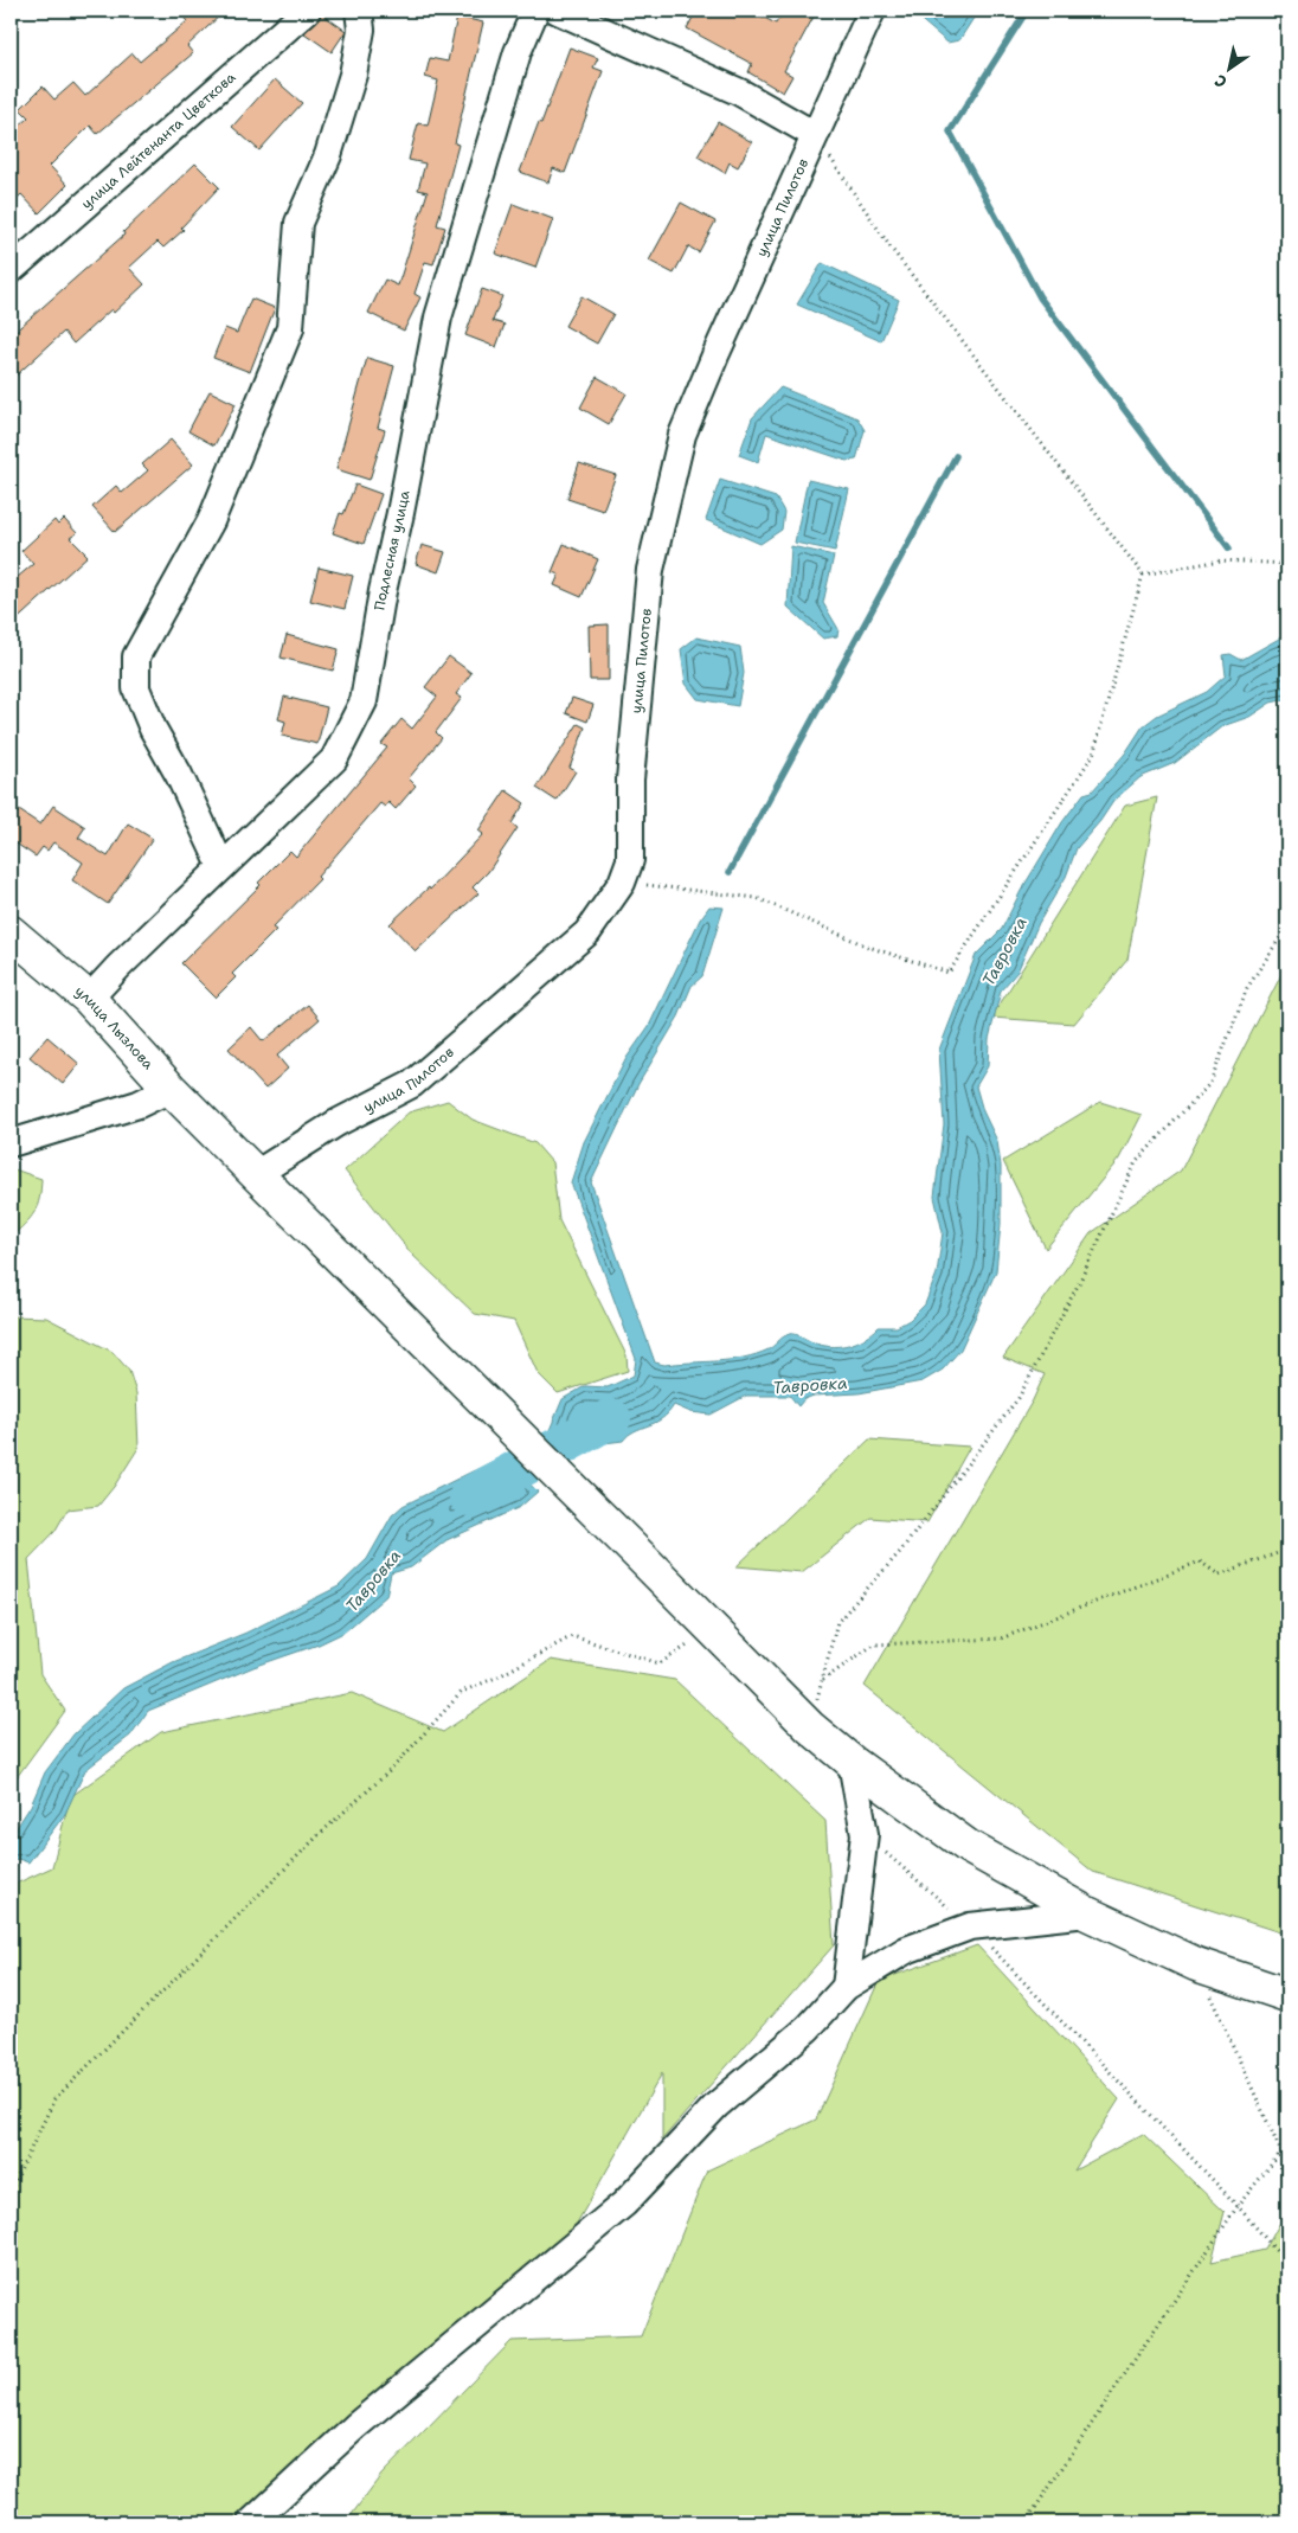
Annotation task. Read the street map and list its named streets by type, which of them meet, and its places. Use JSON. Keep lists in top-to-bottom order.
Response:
{
  "streets": {
    "street": [
      "улица Лейтенанта Цветкова",
      "улица Пилотов",
      "Подлесная улица",
      "улица Лызлова"
    ]
  },
  "crossings": [
    ["улица Пилотов", "улица Лызлова"],
    ["Подлесная улица", "улица Лызлова"]
  ],
  "water": ["Тавровка"],
  "north": "bottom left"
}
